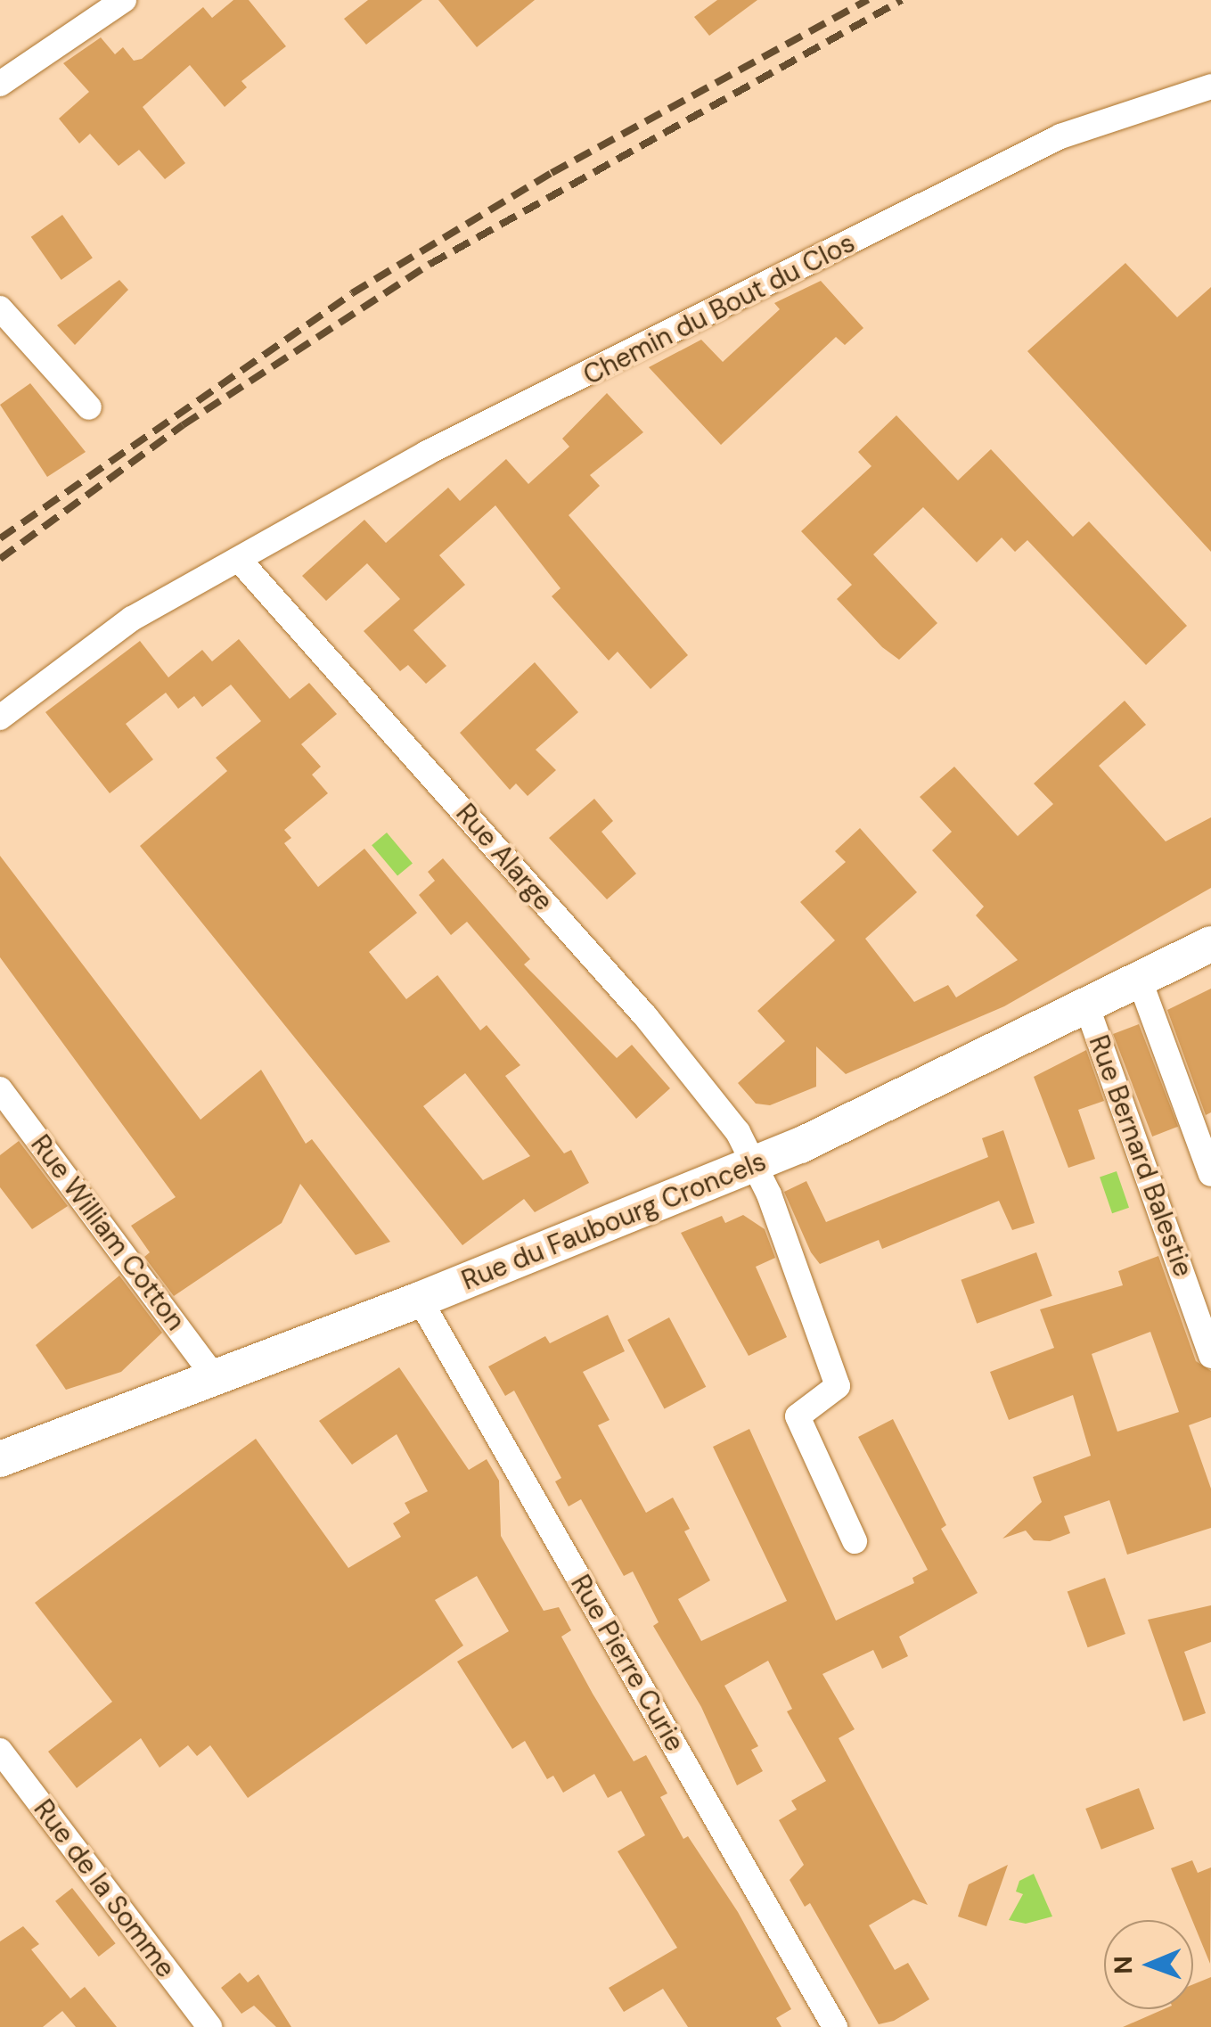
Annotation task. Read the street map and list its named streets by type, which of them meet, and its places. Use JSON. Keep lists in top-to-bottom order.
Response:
{
  "streets": {
    "main road": ["Rue du Faubourg Croncels"],
    "street": [
      "Chemin du Bout du Clos",
      "Rue Alarge",
      "Rue Bernard Balestie",
      "Rue William Cotton",
      "Rue Pierre Curie",
      "Rue de la Somme"
    ]
  },
  "crossings": [
    ["Chemin du Bout du Clos", "Rue Alarge"],
    ["Rue Alarge", "Rue du Faubourg Croncels"],
    ["Rue Bernard Balestie", "Rue du Faubourg Croncels"],
    ["Rue du Faubourg Croncels", "Rue William Cotton"],
    ["Rue du Faubourg Croncels", "Rue Pierre Curie"]
  ],
  "north": "left"
}
